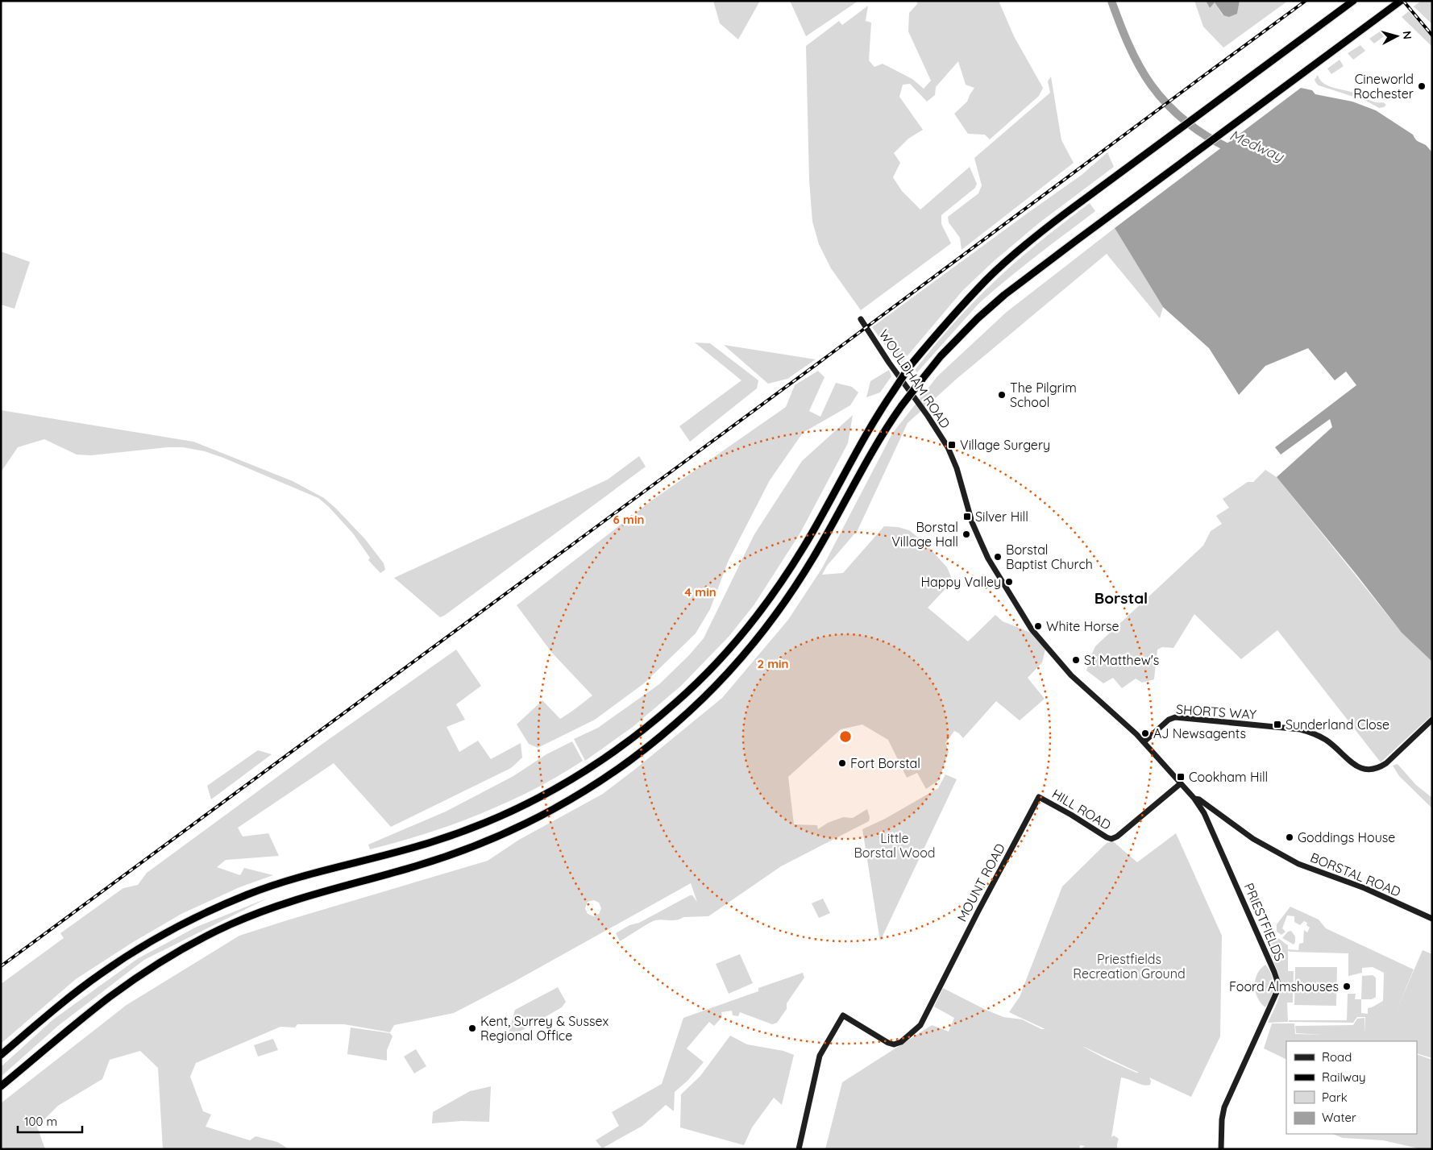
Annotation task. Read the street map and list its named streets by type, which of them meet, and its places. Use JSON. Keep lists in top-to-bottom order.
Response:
{
  "streets": {
    "street": [
      "WOULDHAM ROAD",
      "SHORTS WAY",
      "HILL ROAD",
      "BORSTAL ROAD",
      "MOUNT ROAD",
      "PRIESTFIELDS"
    ]
  },
  "crossings": [
    ["WOULDHAM ROAD", "SHORTS WAY"],
    ["WOULDHAM ROAD", "BORSTAL ROAD"],
    ["SHORTS WAY", "BORSTAL ROAD"],
    ["HILL ROAD", "BORSTAL ROAD"],
    ["HILL ROAD", "MOUNT ROAD"],
    ["BORSTAL ROAD", "PRIESTFIELDS"]
  ],
  "districts": ["Borstal"],
  "water": ["Medway"],
  "parks": ["Little Borstal Wood", "Priestfields Recreation Ground"],
  "places": {
    "other": [
      "Cineworld Rochester",
      "The Pilgrim School",
      "Borstal Village Hall",
      "Borstal Baptist Church",
      "Happy Valley",
      "White Horse",
      "St Matthew's",
      "AJ Newsagents",
      "Fort Borstal",
      "Goddings House",
      "Foord Almshouses",
      "Kent, Surrey & Sussex Regional Office"
    ],
    "transit": [
      "Village Surgery",
      "Silver Hill",
      "Sunderland Close",
      "Cookham Hill"
    ]
  },
  "legend": [
    "Road",
    "Railway",
    "Park",
    "Water"
  ],
  "scale_bar": "100 m",
  "north": "right",
  "rings": ["6 min", "4 min", "2 min"]
}
